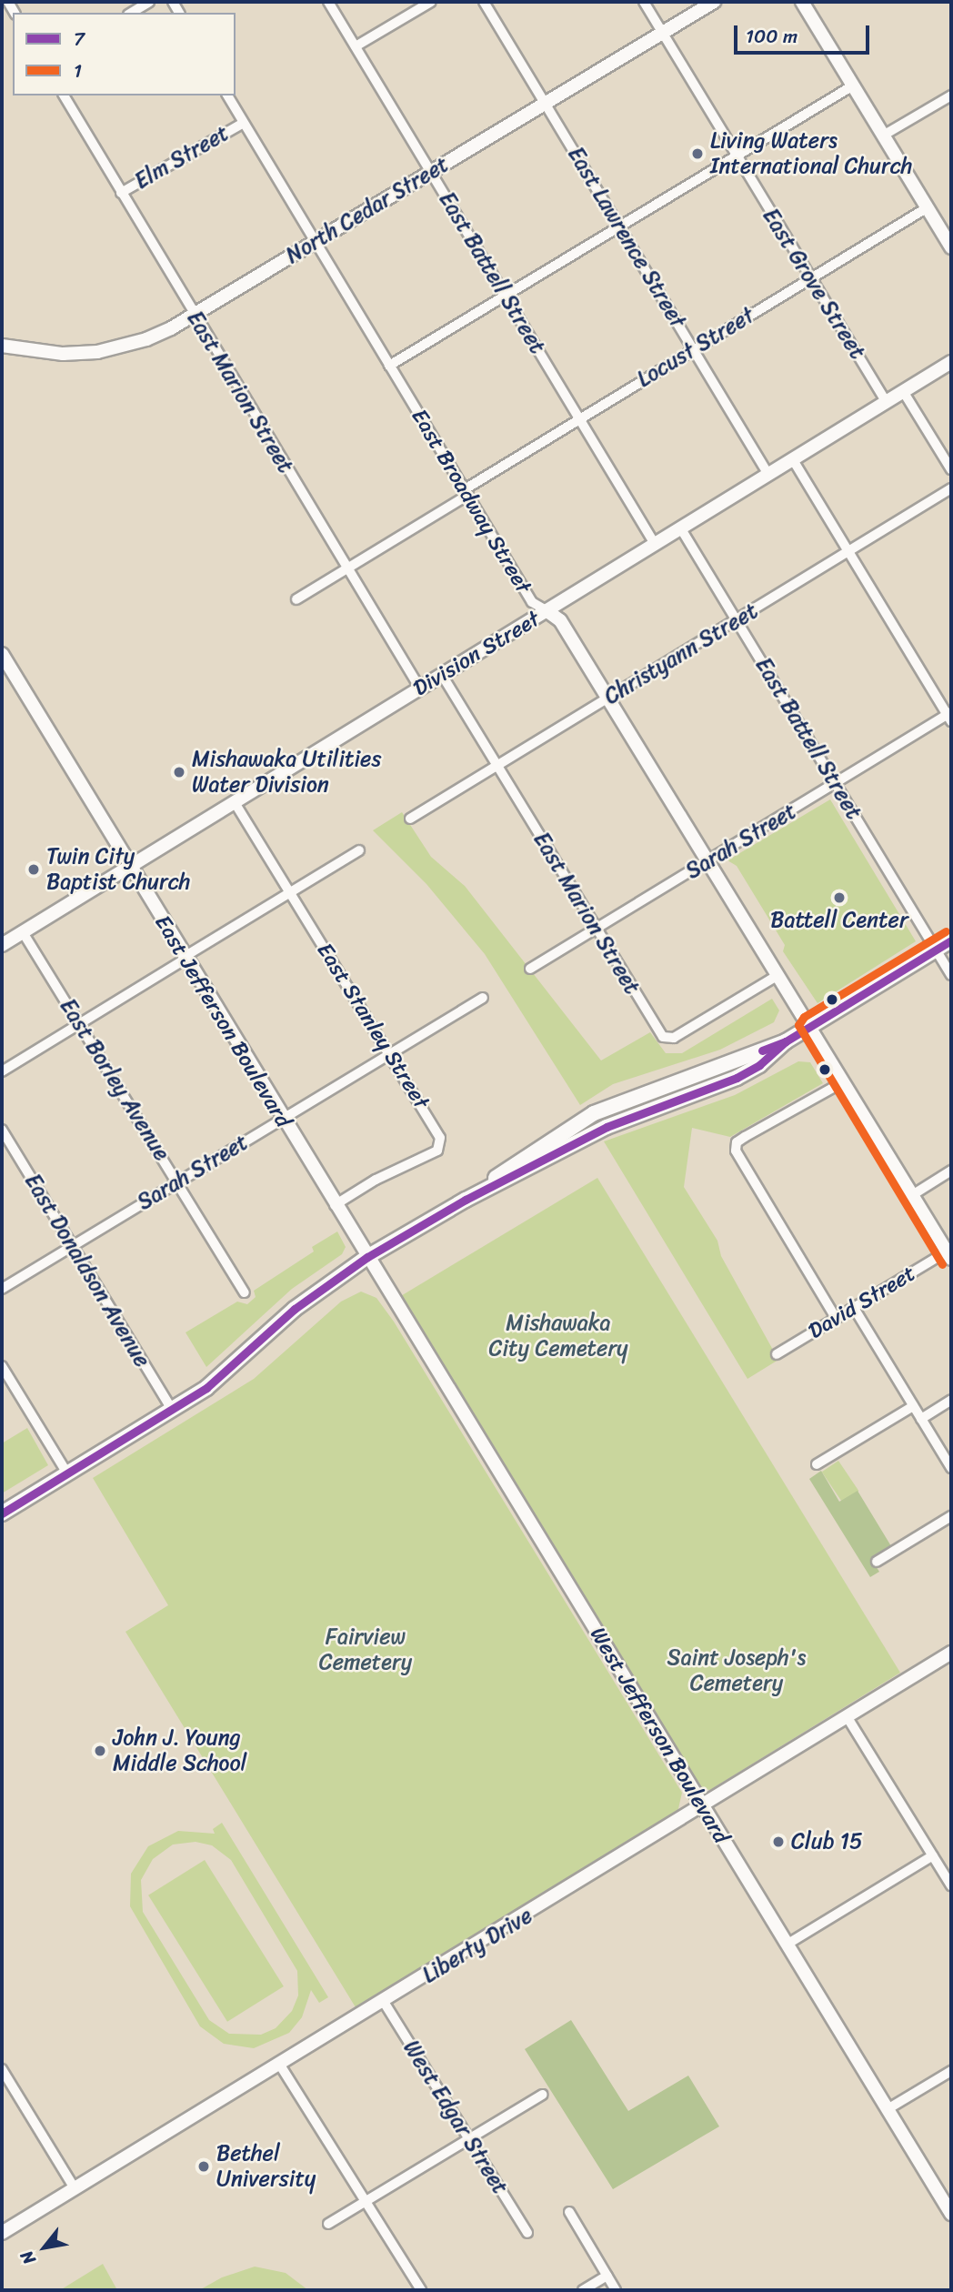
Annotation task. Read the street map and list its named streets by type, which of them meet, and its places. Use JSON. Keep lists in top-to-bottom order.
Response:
{
  "streets": {
    "street": [
      "Elm Street",
      "North Cedar Street",
      "East Lawrence Street",
      "East Battell Street",
      "East Grove Street",
      "Locust Street",
      "East Marion Street",
      "East Broadway Street",
      "Division Street",
      "Christyann Street",
      "Sarah Street",
      "East Jefferson Boulevard",
      "East Stanley Street",
      "East Borley Avenue",
      "East Donaldson Avenue",
      "David Street",
      "West Jefferson Boulevard",
      "Liberty Drive",
      "West Edgar Street"
    ]
  },
  "crossings": [
    ["Elm Street", "East Marion Street"],
    ["Elm Street", "East Broadway Street"],
    ["North Cedar Street", "East Lawrence Street"],
    ["North Cedar Street", "East Battell Street"],
    ["North Cedar Street", "East Grove Street"],
    ["North Cedar Street", "East Marion Street"],
    ["North Cedar Street", "East Broadway Street"],
    ["East Lawrence Street", "Locust Street"],
    ["East Lawrence Street", "Division Street"],
    ["East Battell Street", "Locust Street"],
    ["East Battell Street", "Division Street"],
    ["East Battell Street", "Christyann Street"],
    ["East Battell Street", "Sarah Street"],
    ["East Grove Street", "Locust Street"],
    ["East Grove Street", "Division Street"],
    ["Locust Street", "East Marion Street"],
    ["Locust Street", "East Broadway Street"],
    ["East Marion Street", "East Broadway Street"],
    ["East Marion Street", "Division Street"],
    ["East Marion Street", "Christyann Street"],
    ["East Marion Street", "Sarah Street"],
    ["East Broadway Street", "Division Street"],
    ["East Broadway Street", "Christyann Street"],
    ["East Broadway Street", "Sarah Street"],
    ["East Broadway Street", "David Street"],
    ["Division Street", "East Jefferson Boulevard"],
    ["Division Street", "East Stanley Street"],
    ["Division Street", "East Borley Avenue"],
    ["Sarah Street", "East Jefferson Boulevard"],
    ["Sarah Street", "East Stanley Street"],
    ["Sarah Street", "East Borley Avenue"],
    ["Sarah Street", "East Donaldson Avenue"],
    ["East Jefferson Boulevard", "East Stanley Street"],
    ["East Jefferson Boulevard", "West Jefferson Boulevard"],
    ["West Jefferson Boulevard", "Liberty Drive"],
    ["Liberty Drive", "West Edgar Street"]
  ],
  "parks": ["Mishawaka City Cemetery", "Fairview Cemetery", "Saint Joseph's Cemetery"],
  "places": [
    "Living Waters International Church",
    "Mishawaka Utilities Water Division",
    "Twin City Baptist Church",
    "Battell Center",
    "John J. Young Middle School",
    "Club 15",
    "Bethel University"
  ],
  "lines": ["transit line 1", "transit line 7"],
  "legend": ["7", "1"],
  "scale_bar": "100 m",
  "north": "bottom left"
}
